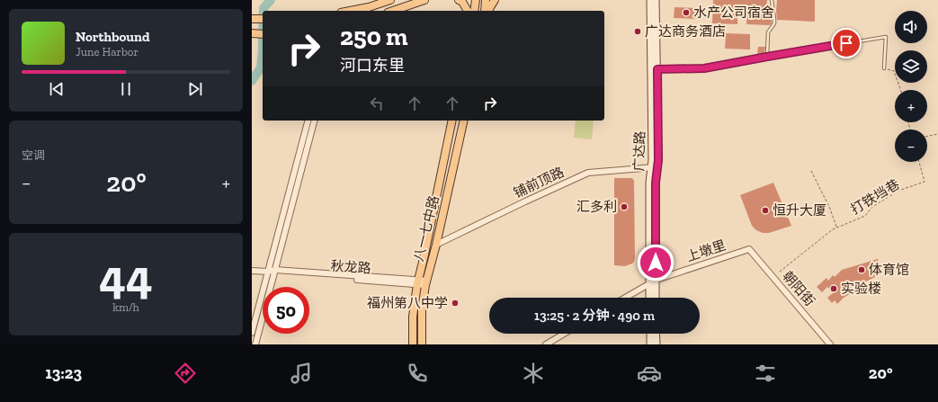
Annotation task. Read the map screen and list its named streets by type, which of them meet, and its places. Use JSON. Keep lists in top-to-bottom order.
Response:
{
  "streets": {
    "main road": ["广达路", "八一七中路"],
    "street": [
      "铺前顶路",
      "上墩里",
      "秋龙路",
      "朝阳街"
    ],
    "path": ["打铁垱巷"]
  },
  "crossings": [
    ["广达路", "铺前顶路"],
    ["广达路", "上墩里"],
    ["铺前顶路", "八一七中路"],
    ["八一七中路", "秋龙路"],
    ["上墩里", "朝阳街"]
  ],
  "places": [
    "水产公司宿舍",
    "广达商务酒店",
    "汇多利",
    "恒升大厦",
    "体育馆",
    "实验楼",
    "福州第八中学"
  ],
  "page": {
    "map_buttons": ["+", "−"],
    "turn": ["250 m", "河口东里"],
    "song": ["Northbound", "June Harbor"],
    "tile": [
      "空调",
      ["44", "km/h"]
    ],
    "heat": ["−", "20°", "+"],
    "limit": "50",
    "trip": "13:25 · 2 分钟 · 490 m",
    "tabs": ["13:23", "20°"]
  }
}
